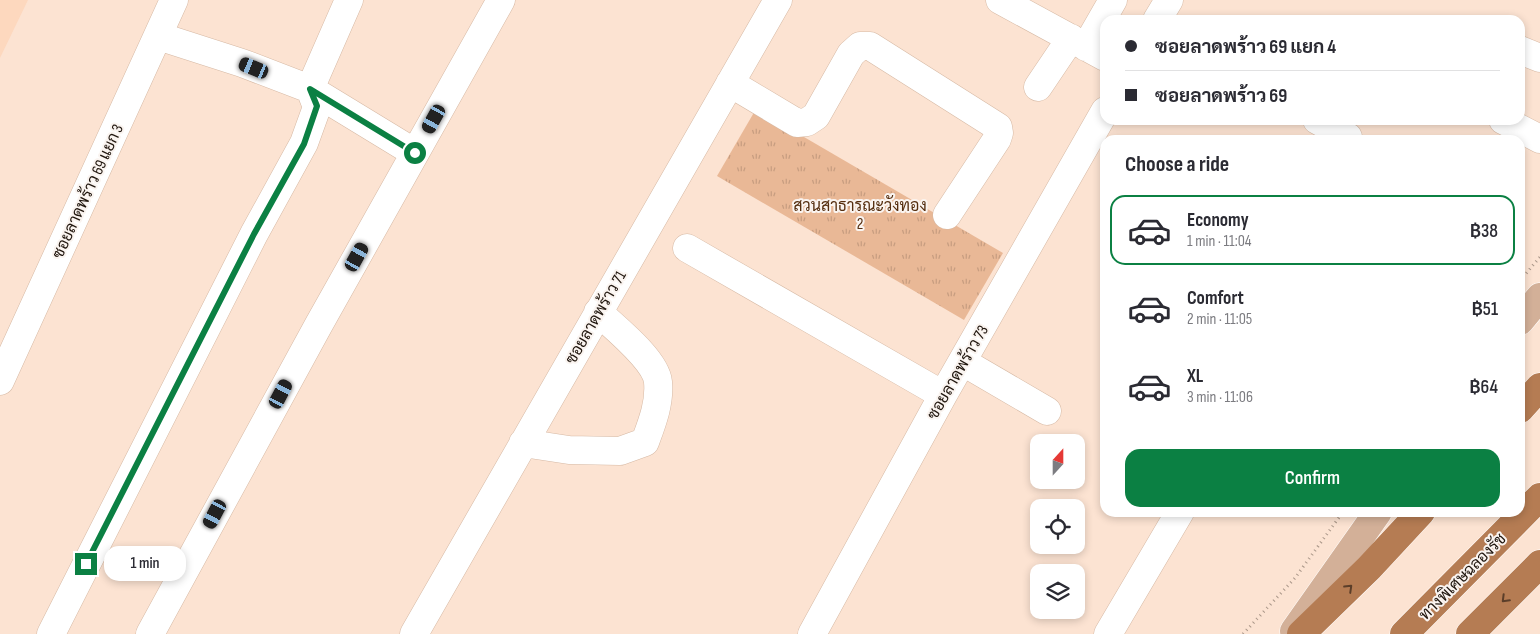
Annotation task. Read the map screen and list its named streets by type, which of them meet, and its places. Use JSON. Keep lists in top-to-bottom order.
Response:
{
  "streets": {
    "highway": ["ทางพิเศษฉลองรัช"],
    "street": ["ซอยลาดพร้าว 69 แยก 3", "ซอยลาดพร้าว 71", "ซอยลาดพร้าว 73"]
  },
  "parks": ["สวนสาธารณะวังทอง 2"],
  "north": "top",
  "page": {
    "banner": ["ซอยลาดพร้าว 69 แยก 4", "ซอยลาดพร้าว 69"],
    "heading": "Choose a ride",
    "list": [
      {
        "name": "Economy",
        "note": "1 min · 11:04",
        "value": "฿38"
      },
      {
        "name": "Comfort",
        "note": "2 min · 11:05",
        "value": "฿51"
      },
      {
        "name": "XL",
        "note": "3 min · 11:06",
        "value": "฿64"
      }
    ],
    "buttons": "Confirm",
    "bubble": "1 min"
  }
}
